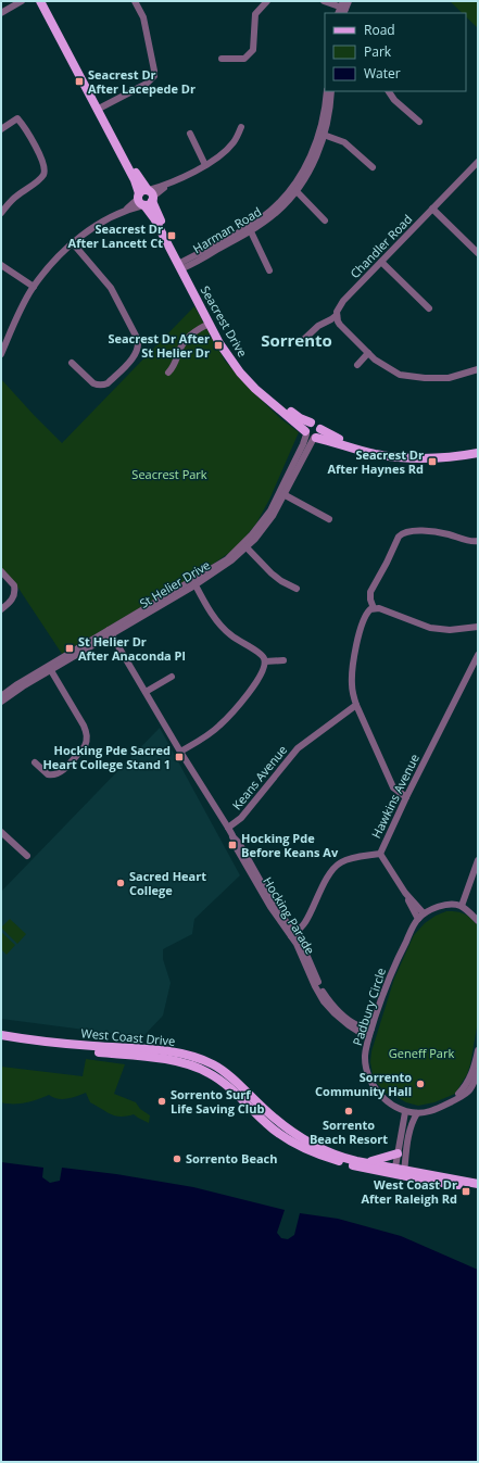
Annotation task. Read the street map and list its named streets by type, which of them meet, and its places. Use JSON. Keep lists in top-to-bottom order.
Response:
{
  "streets": {
    "main road": ["Seacrest Drive", "West Coast Drive"],
    "street": [
      "Harman Road",
      "Chandler Road",
      "St Helier Drive",
      "Keans Avenue",
      "Hawkins Avenue",
      "Hocking Parade",
      "Padbury Circle"
    ]
  },
  "crossings": [
    ["Harman Road", "Seacrest Drive"],
    ["Seacrest Drive", "St Helier Drive"],
    ["St Helier Drive", "Hocking Parade"],
    ["Keans Avenue", "Hocking Parade"],
    ["Hawkins Avenue", "Hocking Parade"],
    ["Hocking Parade", "Padbury Circle"]
  ],
  "districts": ["Sorrento"],
  "parks": ["Seacrest Park", "Geneff Park"],
  "places": {
    "transit": [
      "Seacrest Dr After Lacepede Dr",
      "Seacrest Dr After Lancett Ct",
      "Seacrest Dr After St Helier Dr",
      "Seacrest Dr After Haynes Rd",
      "St Helier Dr After Anaconda Pl",
      "Hocking Pde Sacred Heart College Stand 1",
      "Hocking Pde Before Keans Av",
      "West Coast Dr After Raleigh Rd"
    ],
    "other": [
      "Sacred Heart College",
      "Sorrento Community Hall",
      "Sorrento Surf Life Saving Club",
      "Sorrento Beach Resort",
      "Sorrento Beach"
    ]
  },
  "legend": ["Road", "Park", "Water"]
}
